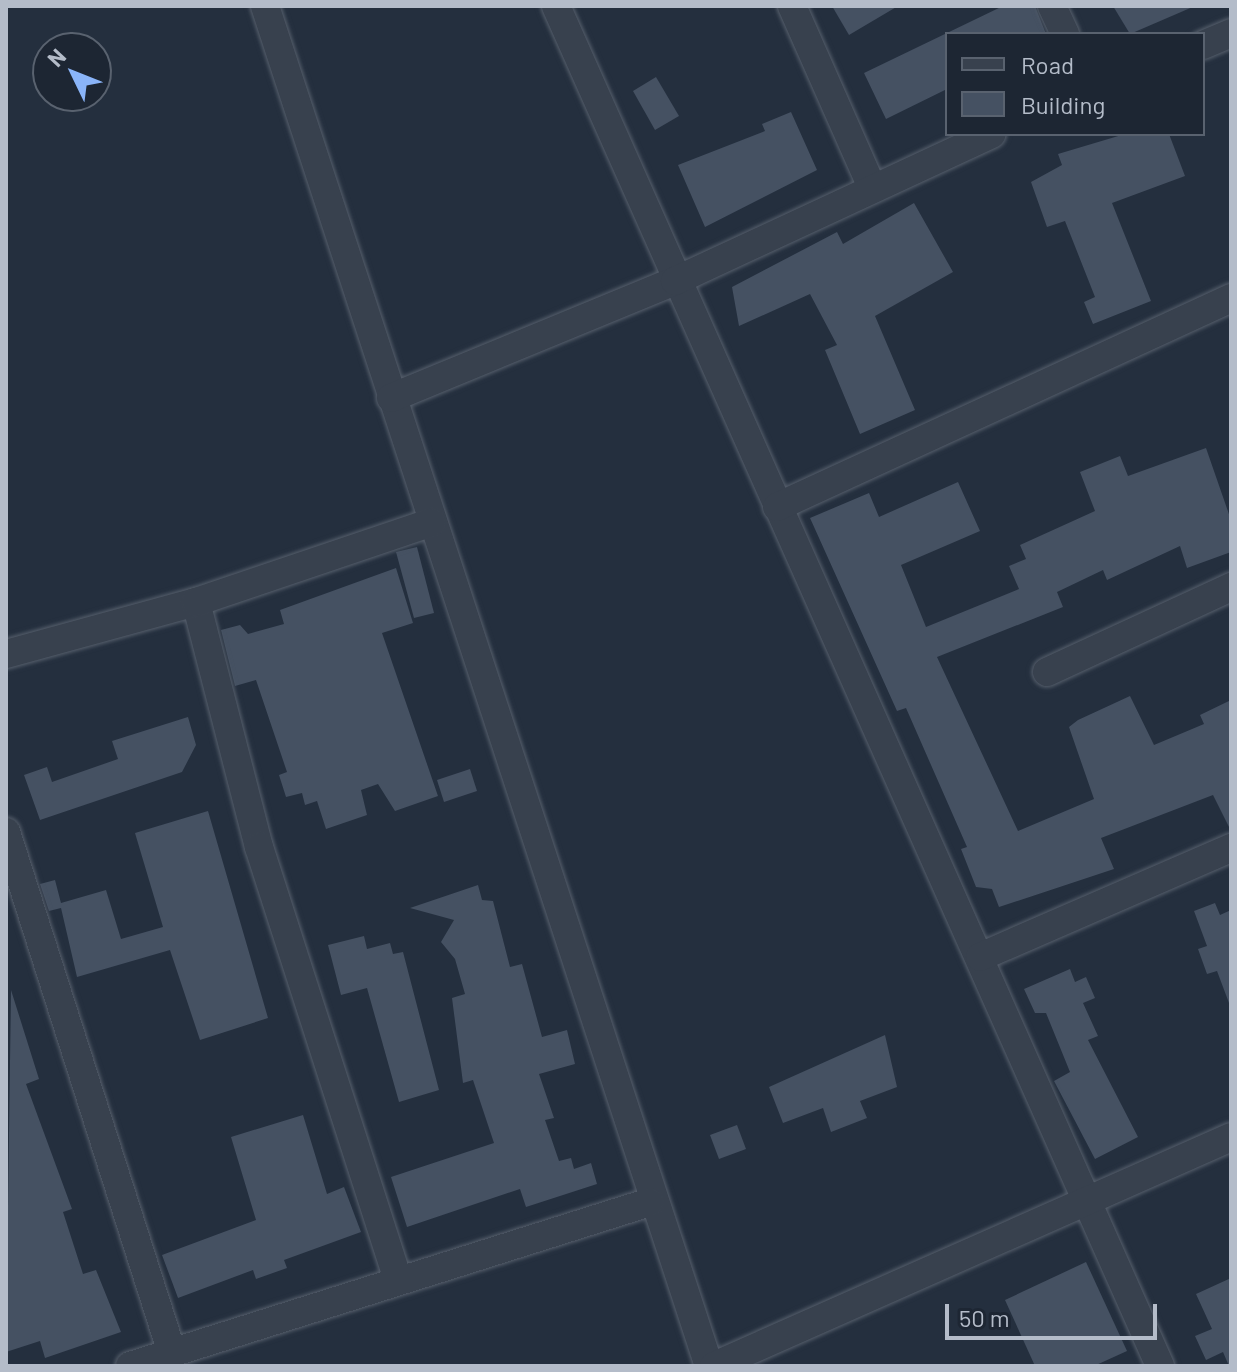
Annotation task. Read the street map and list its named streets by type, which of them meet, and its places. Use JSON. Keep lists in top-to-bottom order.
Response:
{
  "legend": ["Road", "Building"],
  "scale_bar": "50 m",
  "north": "top left"
}
